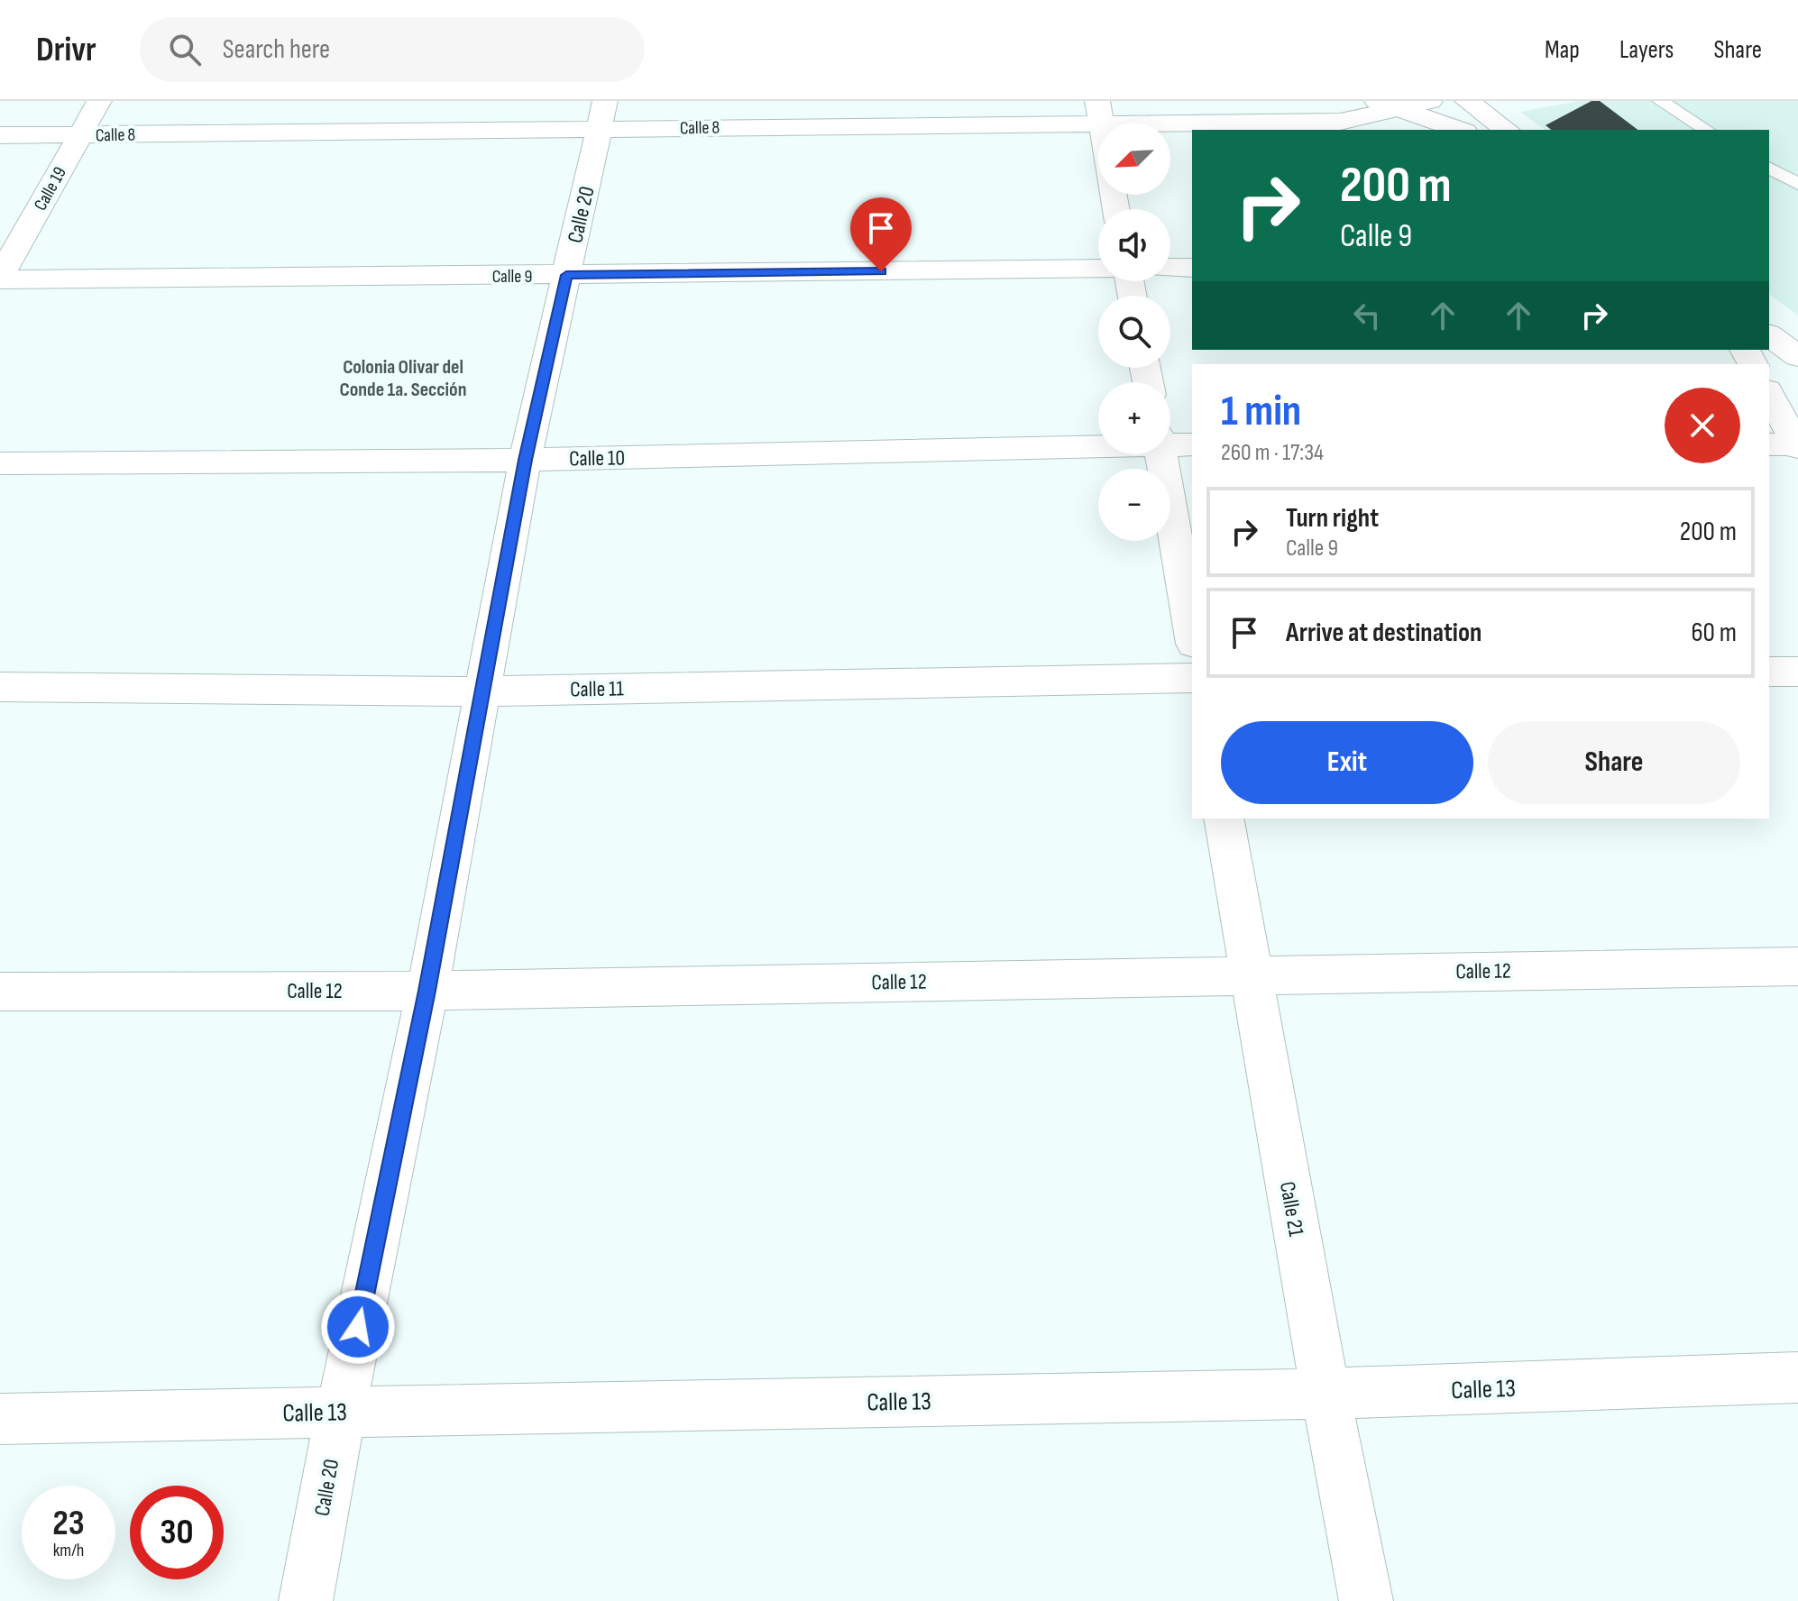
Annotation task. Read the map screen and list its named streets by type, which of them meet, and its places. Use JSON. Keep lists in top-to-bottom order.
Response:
{
  "streets": {
    "street": [
      "Calle 8",
      "Calle 19",
      "Calle 20",
      "Calle 9",
      "Calle 10",
      "Calle 11",
      "Calle 12",
      "Calle 21",
      "Calle 13"
    ]
  },
  "crossings": [
    ["Calle 8", "Calle 19"],
    ["Calle 8", "Calle 20"],
    ["Calle 19", "Calle 9"],
    ["Calle 20", "Calle 9"],
    ["Calle 20", "Calle 10"],
    ["Calle 20", "Calle 11"],
    ["Calle 20", "Calle 12"],
    ["Calle 20", "Calle 13"],
    ["Calle 12", "Calle 21"],
    ["Calle 21", "Calle 13"]
  ],
  "districts": ["Colonia Olivar del Conde 1a. Sección"],
  "north": "bottom left",
  "page": {
    "header": "Drivr",
    "search": "Search here",
    "nav": ["Map", "Layers", "Share"],
    "map_buttons": ["+", "−"],
    "turn": ["200 m", "Calle 9"],
    "heading": ["1 min", "260 m · 17:34"],
    "list": [
      {
        "name": "Turn right",
        "note": "Calle 9",
        "value": "200 m"
      },
      {
        "name": "Arrive at destination",
        "value": "60 m"
      }
    ],
    "buttons": ["Exit", "Share"],
    "speed": "23 km/h",
    "limit": "30"
  }
}
